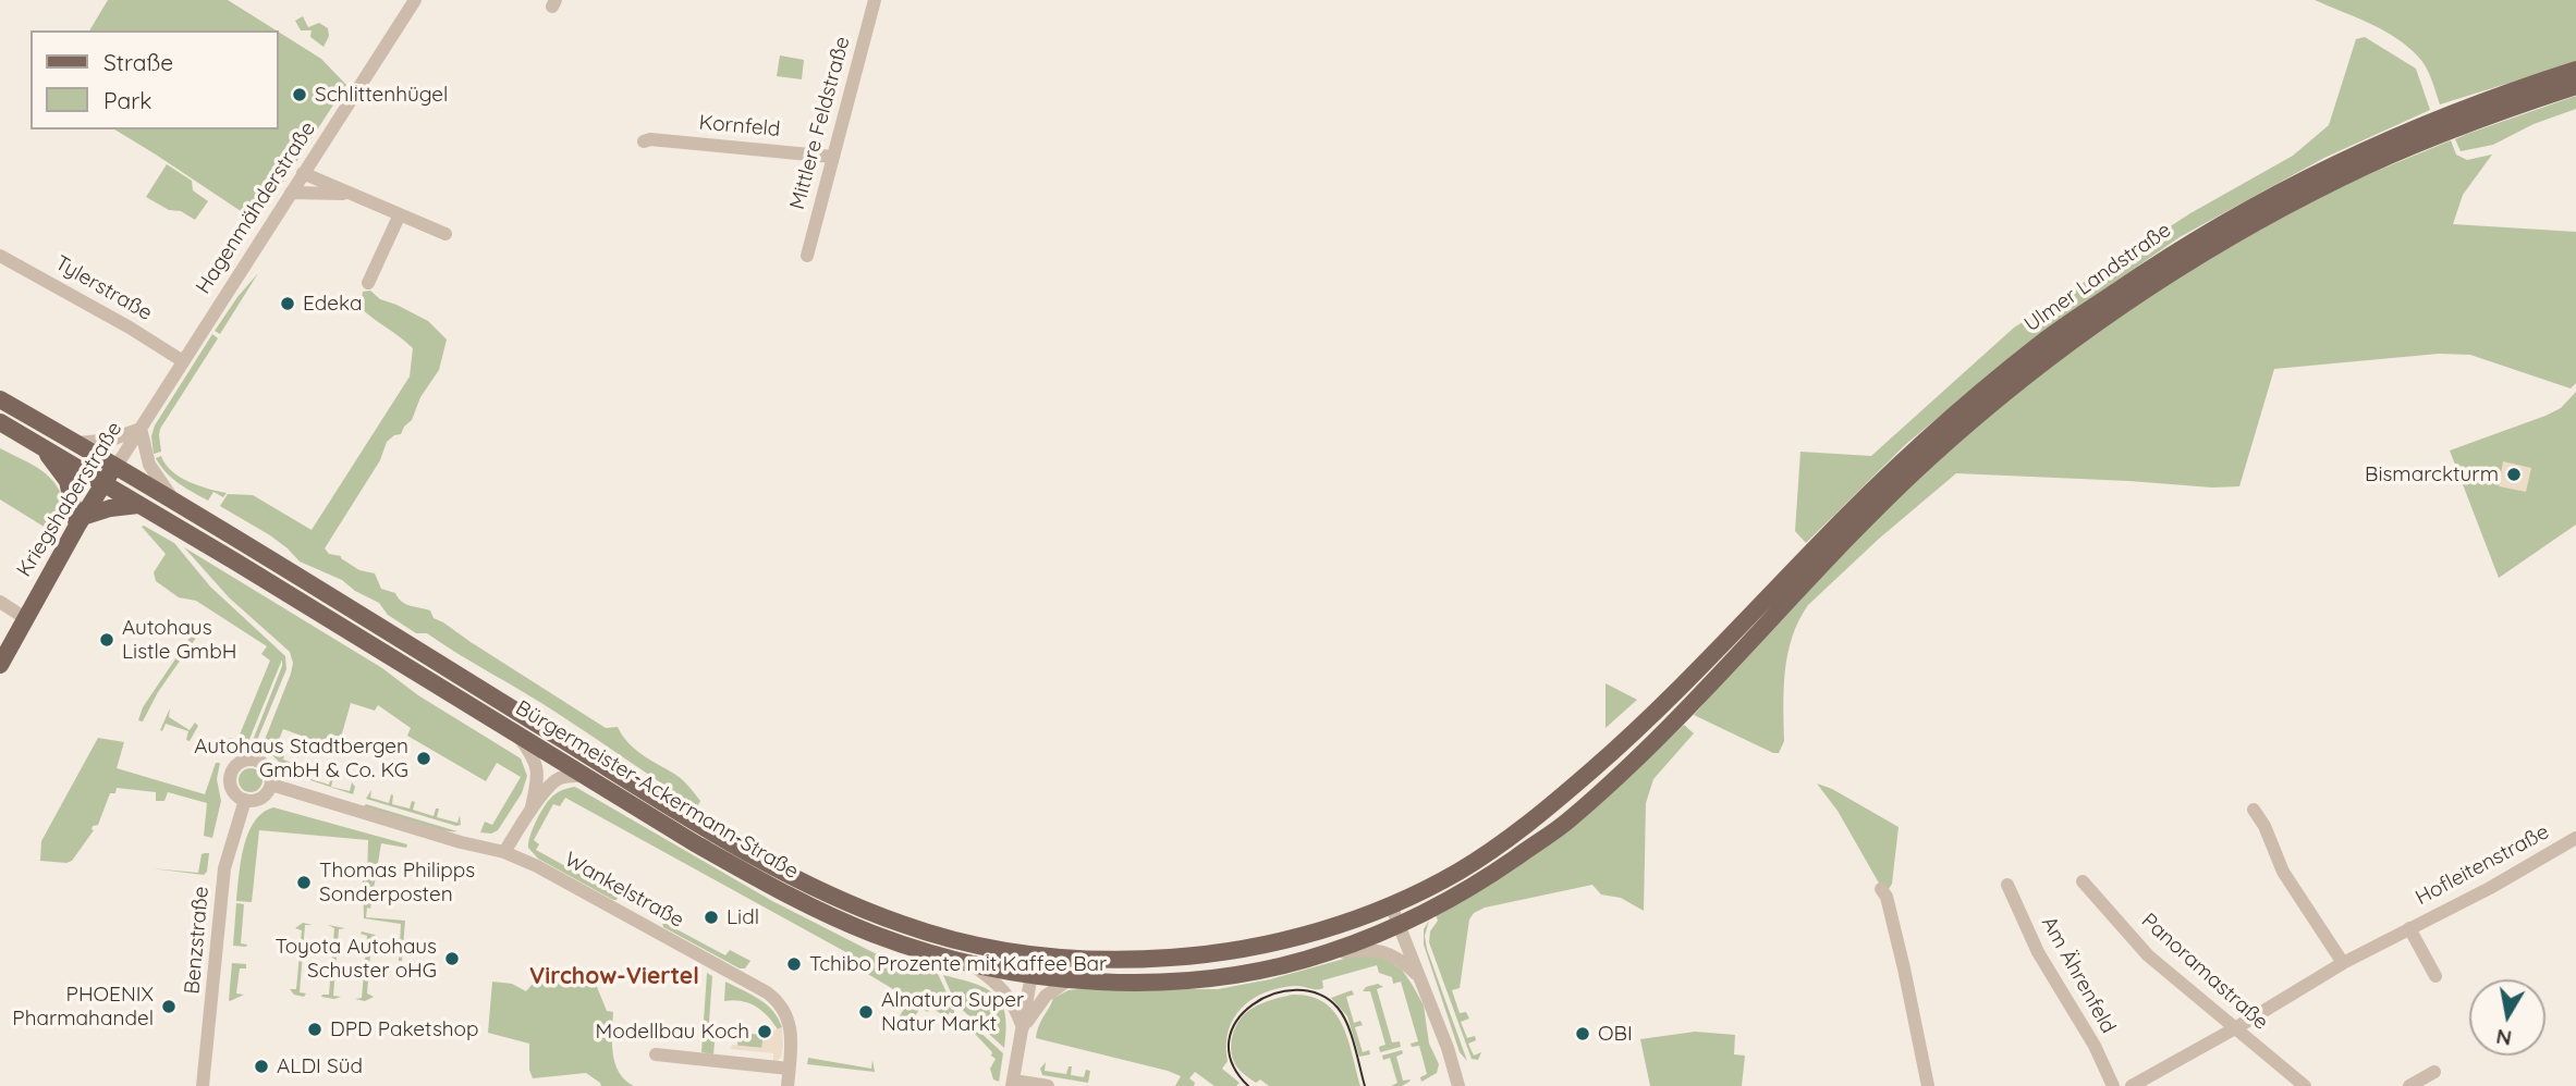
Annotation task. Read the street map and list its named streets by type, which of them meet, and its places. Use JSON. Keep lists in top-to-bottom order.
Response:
{
  "streets": {
    "main road": ["Ulmer Landstraße", "Kriegshaberstraße", "Bürgermeister-Ackermann-Straße"],
    "street": [
      "Mittlere Feldstraße",
      "Kornfeld",
      "Hagenmähderstraße",
      "Tylerstraße",
      "Hofleitenstraße",
      "Wankelstraße",
      "Benzstraße",
      "Panoramastraße",
      "Am Ährenfeld"
    ]
  },
  "crossings": [
    ["Mittlere Feldstraße", "Kornfeld"],
    ["Hagenmähderstraße", "Tylerstraße"],
    ["Hagenmähderstraße", "Kriegshaberstraße"],
    ["Ulmer Landstraße", "Bürgermeister-Ackermann-Straße"],
    ["Tylerstraße", "Kriegshaberstraße"],
    ["Kriegshaberstraße", "Bürgermeister-Ackermann-Straße"],
    ["Hofleitenstraße", "Panoramastraße"]
  ],
  "districts": ["Virchow-Viertel"],
  "places": [
    "Schlittenhügel",
    "Edeka",
    "Bismarckturm",
    "Autohaus Listle GmbH",
    "Autohaus Stadtbergen GmbH & Co. KG",
    "Thomas Philipps Sonderposten",
    "Lidl",
    "Toyota Autohaus Schuster oHG",
    "Tchibo Prozente mit Kaffee Bar",
    "PHOENIX Pharmahandel",
    "Alnatura Super Natur Markt",
    "DPD Paketshop",
    "Modellbau Koch",
    "OBI",
    "ALDI Süd"
  ],
  "legend": ["Straße", "Park"],
  "north": "bottom"
}
